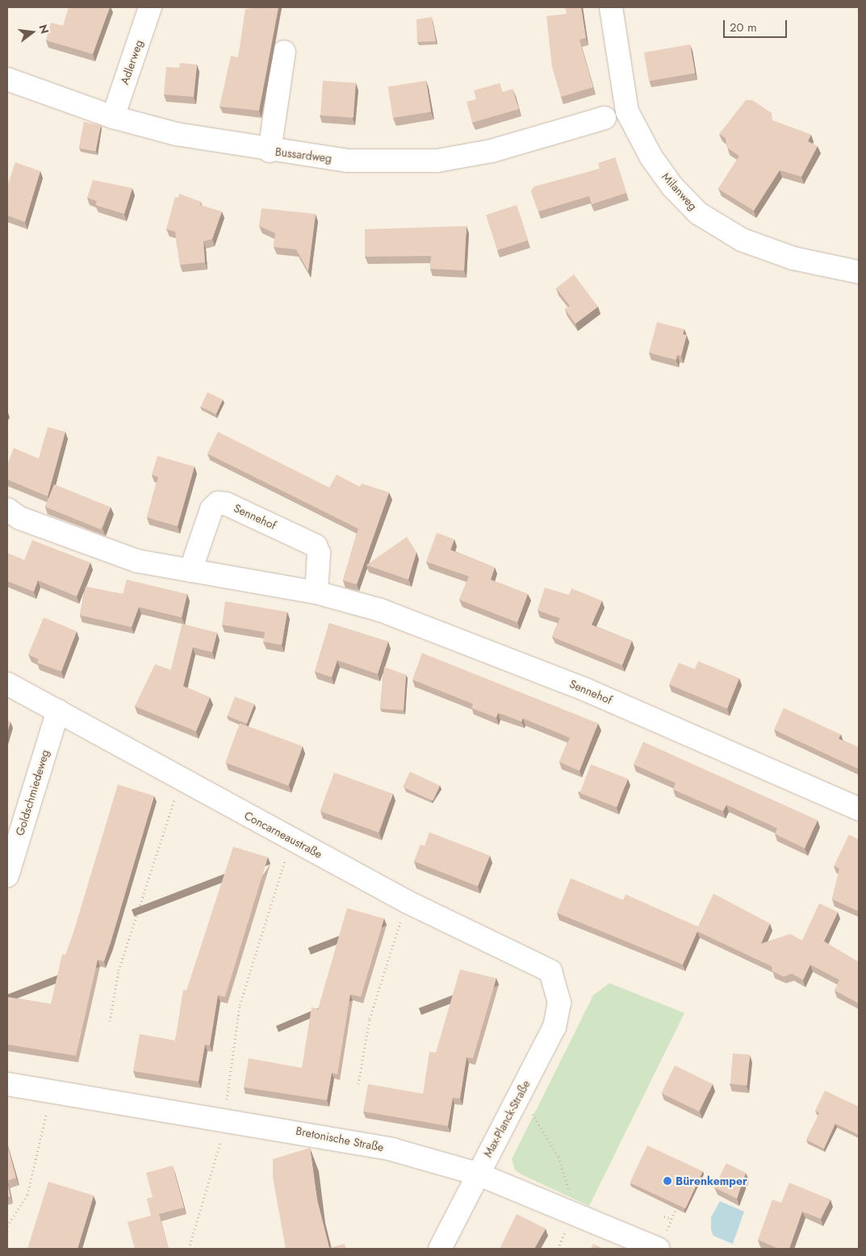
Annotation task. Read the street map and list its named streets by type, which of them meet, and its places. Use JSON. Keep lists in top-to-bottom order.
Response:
{
  "streets": {
    "street": [
      "Adlerweg",
      "Bussardweg",
      "Milanweg",
      "Sennehof",
      "Goldschmiedeweg",
      "Concarneaustraße",
      "Max-Planck-Straße",
      "Bretonische Straße"
    ]
  },
  "crossings": [
    ["Adlerweg", "Bussardweg"],
    ["Goldschmiedeweg", "Concarneaustraße"],
    ["Concarneaustraße", "Max-Planck-Straße"],
    ["Max-Planck-Straße", "Bretonische Straße"]
  ],
  "places": ["Bürenkemper"],
  "scale_bar": "20 m",
  "north": "right"
}
